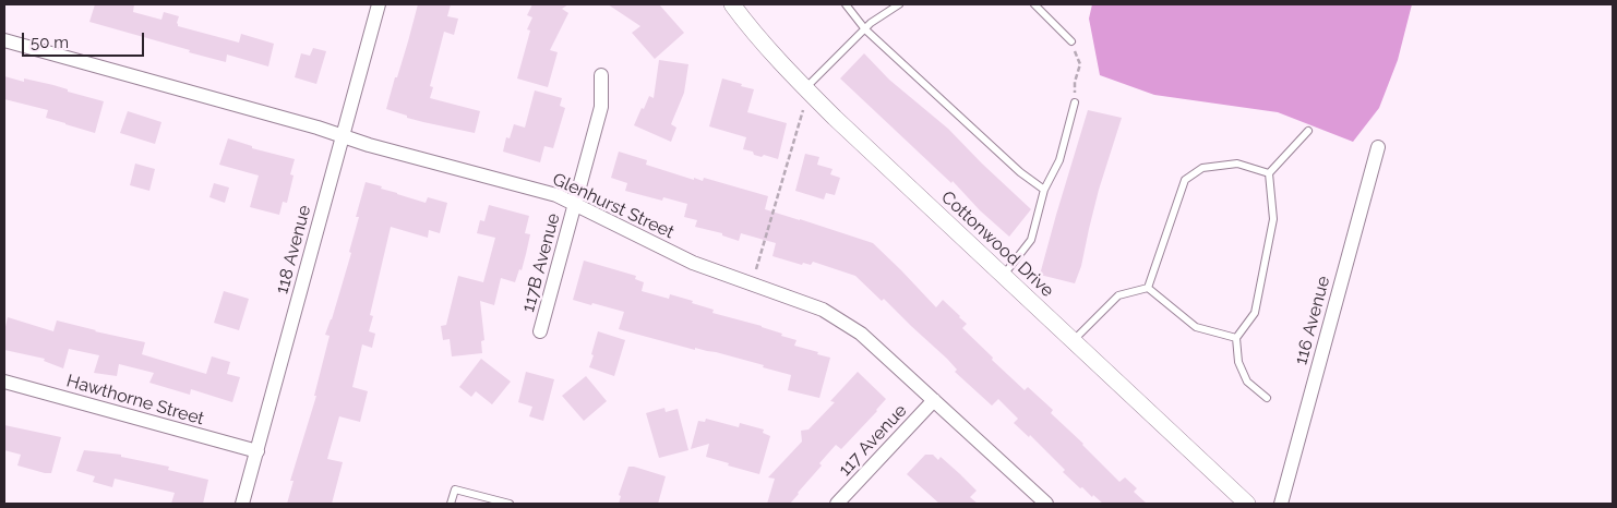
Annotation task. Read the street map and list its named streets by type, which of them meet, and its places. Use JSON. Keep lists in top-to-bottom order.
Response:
{
  "streets": {
    "street": [
      "Glenhurst Street",
      "Cottonwood Drive",
      "118 Avenue",
      "117B Avenue",
      "116 Avenue",
      "Hawthorne Street",
      "117 Avenue"
    ]
  },
  "crossings": [
    ["Glenhurst Street", "118 Avenue"],
    ["Glenhurst Street", "117B Avenue"],
    ["Glenhurst Street", "117 Avenue"],
    ["118 Avenue", "Hawthorne Street"]
  ],
  "scale_bar": "50 m"
}
